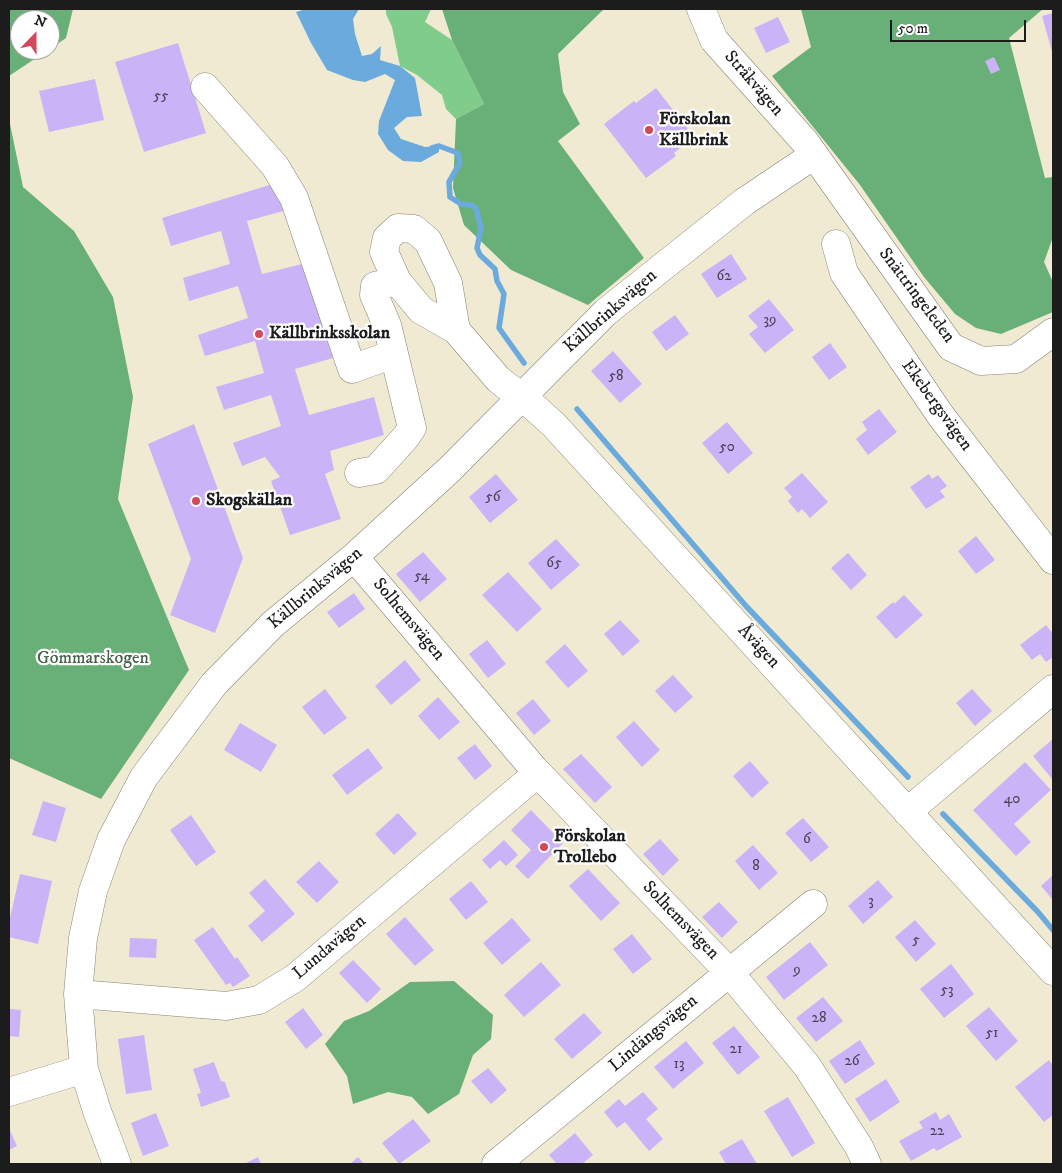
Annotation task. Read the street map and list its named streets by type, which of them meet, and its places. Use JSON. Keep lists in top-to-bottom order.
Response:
{
  "streets": {
    "street": [
      "Stråkvägen",
      "Snättringeleden",
      "Källbrinksvägen",
      "Ekebergsvägen",
      "Solhemsvägen",
      "Åvägen",
      "Lundavägen",
      "Lindängsvägen"
    ]
  },
  "crossings": [
    ["Stråkvägen", "Snättringeleden"],
    ["Stråkvägen", "Källbrinksvägen"],
    ["Snättringeleden", "Källbrinksvägen"],
    ["Källbrinksvägen", "Solhemsvägen"],
    ["Källbrinksvägen", "Åvägen"],
    ["Källbrinksvägen", "Lundavägen"],
    ["Solhemsvägen", "Lundavägen"],
    ["Solhemsvägen", "Lindängsvägen"]
  ],
  "parks": ["Gömmarskogen"],
  "places": [
    "Förskolan Källbrink",
    "Källbrinksskolan",
    "Skogskällan",
    "Förskolan Trollebo"
  ],
  "house_numbers": [
    "55",
    "62",
    "39",
    "58",
    "50",
    "56",
    "65",
    "54",
    "40",
    "6",
    "8",
    "3",
    "5",
    "9",
    "53",
    "28",
    "51",
    "21",
    "26",
    "13",
    "22"
  ],
  "scale_bar": "50 m",
  "north": "top"
}
